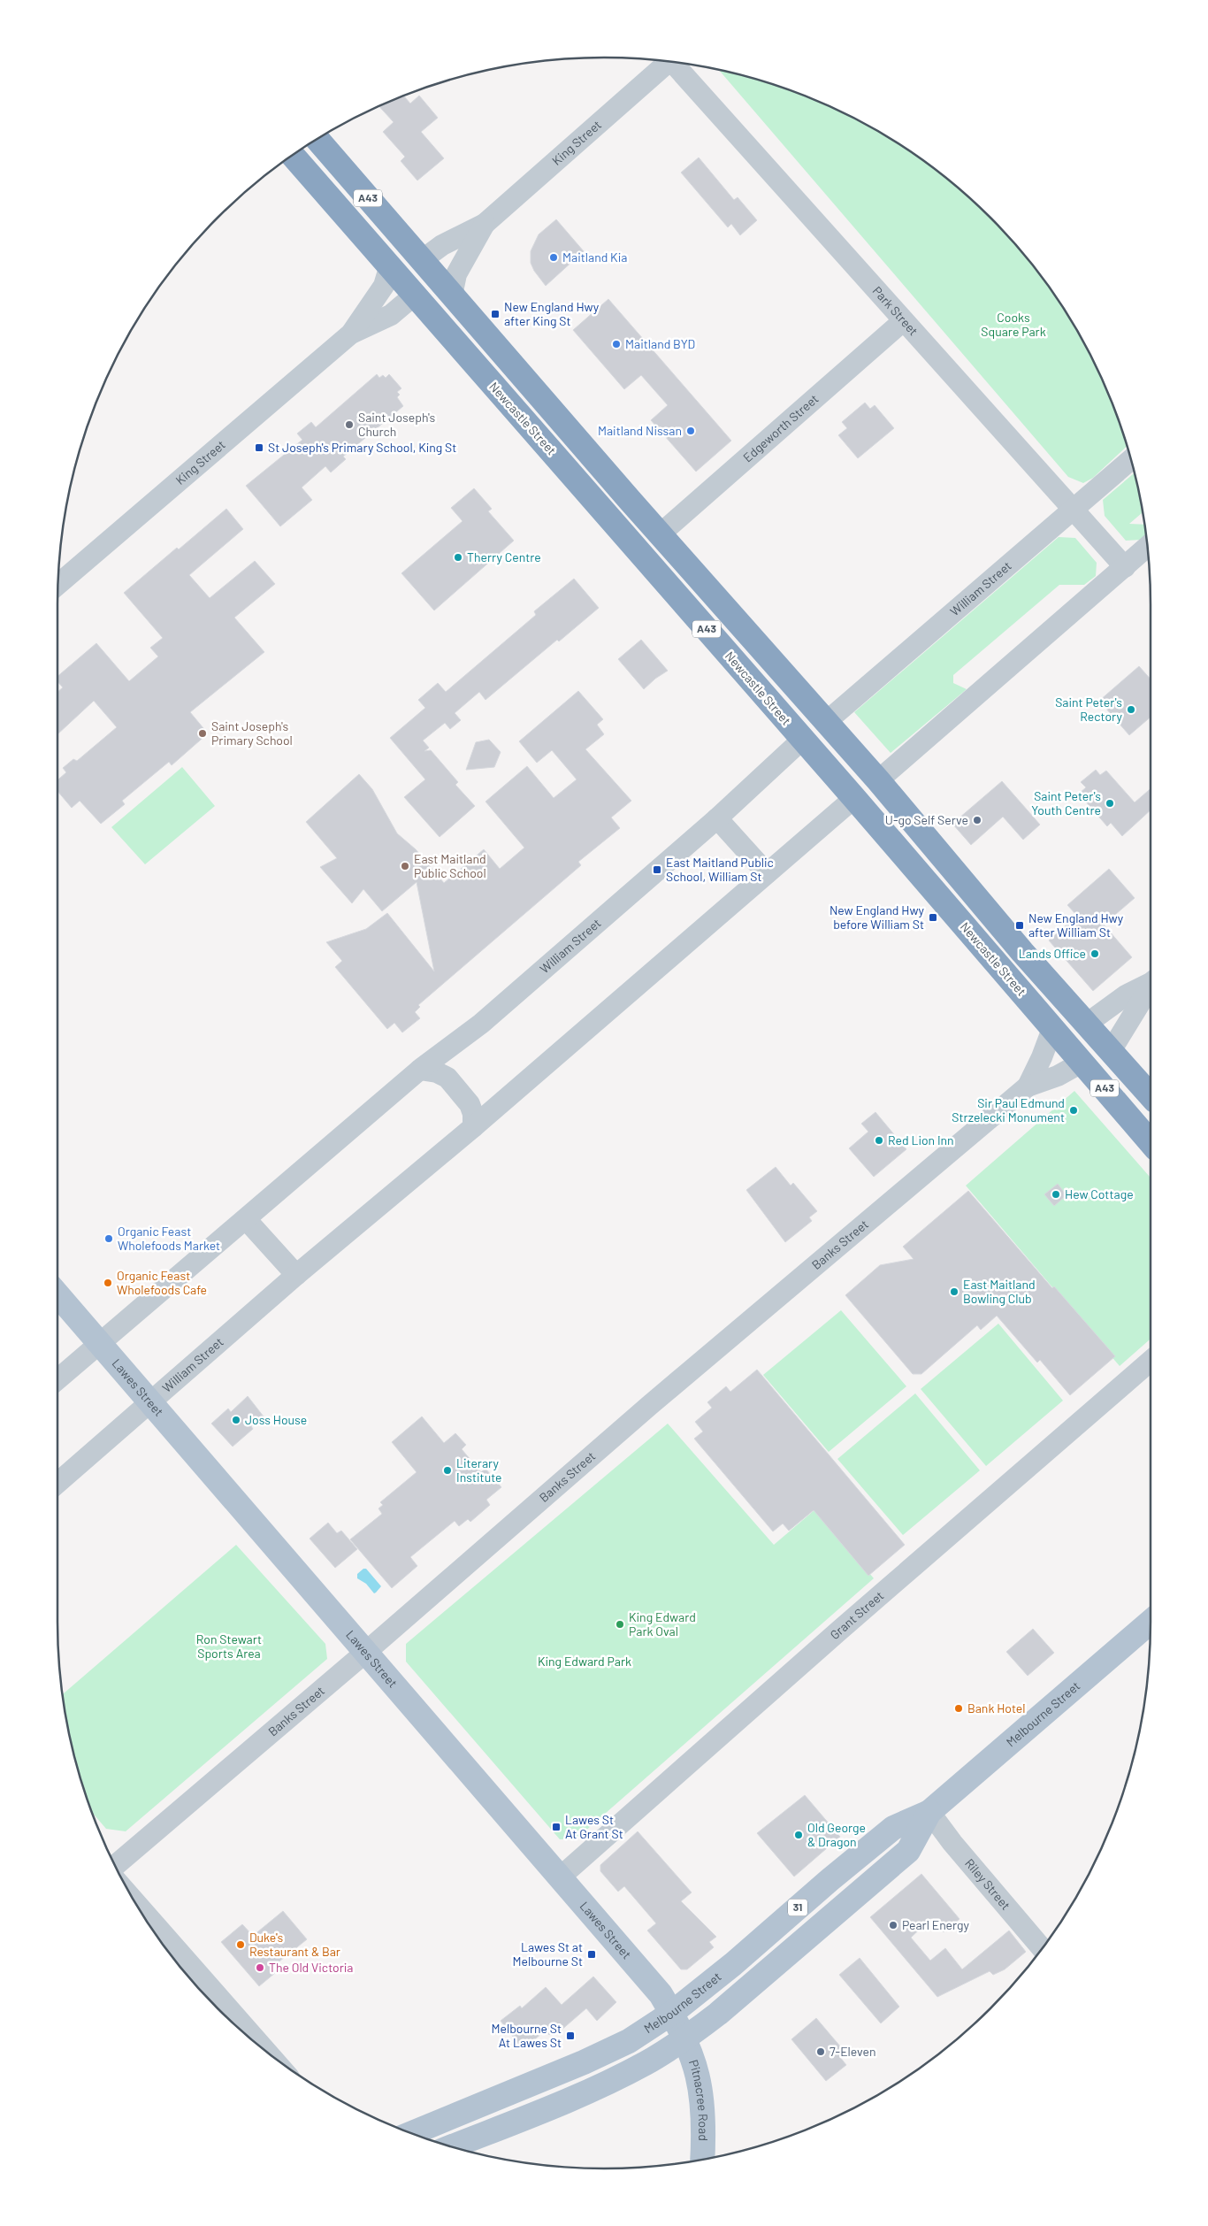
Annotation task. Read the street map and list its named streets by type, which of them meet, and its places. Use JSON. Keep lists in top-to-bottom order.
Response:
{
  "streets": {
    "highway": ["A43", "Newcastle Street"],
    "main road": [
      "Lawes Street",
      "Melbourne Street",
      "31",
      "Pitnacree Road"
    ],
    "street": [
      "King Street",
      "Park Street",
      "Edgeworth Street",
      "William Street",
      "Banks Street",
      "Grant Street",
      "Riley Street"
    ]
  },
  "crossings": [
    ["King Street", "A43"],
    ["King Street", "Newcastle Street"],
    ["A43", "Edgeworth Street"],
    ["A43", "William Street"],
    ["Park Street", "Edgeworth Street"],
    ["Park Street", "William Street"],
    ["Newcastle Street", "William Street"],
    ["Newcastle Street", "Banks Street"],
    ["William Street", "Lawes Street"],
    ["Banks Street", "Lawes Street"],
    ["Lawes Street", "Grant Street"],
    ["Lawes Street", "Melbourne Street"],
    ["Lawes Street", "Pitnacree Road"],
    ["Melbourne Street", "Riley Street"],
    ["Melbourne Street", "Pitnacree Road"]
  ],
  "parks": ["Cooks Square Park", "Ron Stewart Sports Area", "King Edward Park"],
  "places": {
    "other": [
      "Maitland Kia",
      "Maitland BYD",
      "Saint Joseph's Church",
      "Maitland Nissan",
      "Therry Centre",
      "Saint Peter's Rectory",
      "Saint Joseph's Primary School",
      "Saint Peter's Youth Centre",
      "U-go Self Serve",
      "East Maitland Public School",
      "Lands Office",
      "Sir Paul Edmund Strzelecki Monument",
      "Red Lion Inn",
      "Hew Cottage",
      "Organic Feast Wholefoods Market",
      "Organic Feast Wholefoods Cafe",
      "East Maitland Bowling Club",
      "Joss House",
      "Literary Institute",
      "King Edward Park Oval",
      "Bank Hotel",
      "Old George & Dragon",
      "Pearl Energy",
      "Duke's Restaurant & Bar",
      "The Old Victoria",
      "7-Eleven"
    ],
    "transit": [
      "New England Hwy after King St",
      "St Joseph's Primary School, King St",
      "East Maitland Public School, William St",
      "New England Hwy before William St",
      "New England Hwy after William St",
      "Lawes St At Grant St",
      "Lawes St at Melbourne St",
      "Melbourne St At Lawes St"
    ]
  }
}
